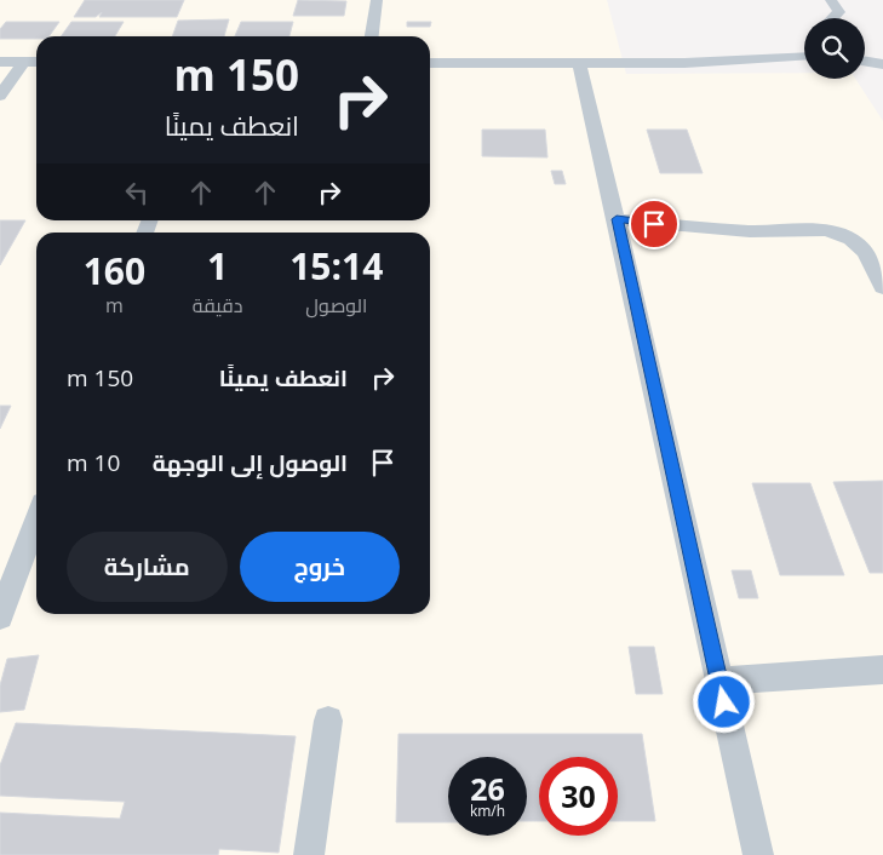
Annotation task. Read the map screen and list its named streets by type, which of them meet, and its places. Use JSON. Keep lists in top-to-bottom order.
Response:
{
  "page": {
    "turn": ["150 m", "انعطف يمينًا"],
    "eta": [
      "15:14",
      "الوصول",
      "1",
      "دقيقة",
      "160",
      "m"
    ],
    "list": [
      {
        "name": "انعطف يمينًا",
        "value": "150 m"
      },
      {
        "name": "الوصول إلى الوجهة",
        "value": "10 m"
      }
    ],
    "buttons": ["خروج", "مشاركة"],
    "speed": "26 km/h",
    "limit": "30"
  }
}
